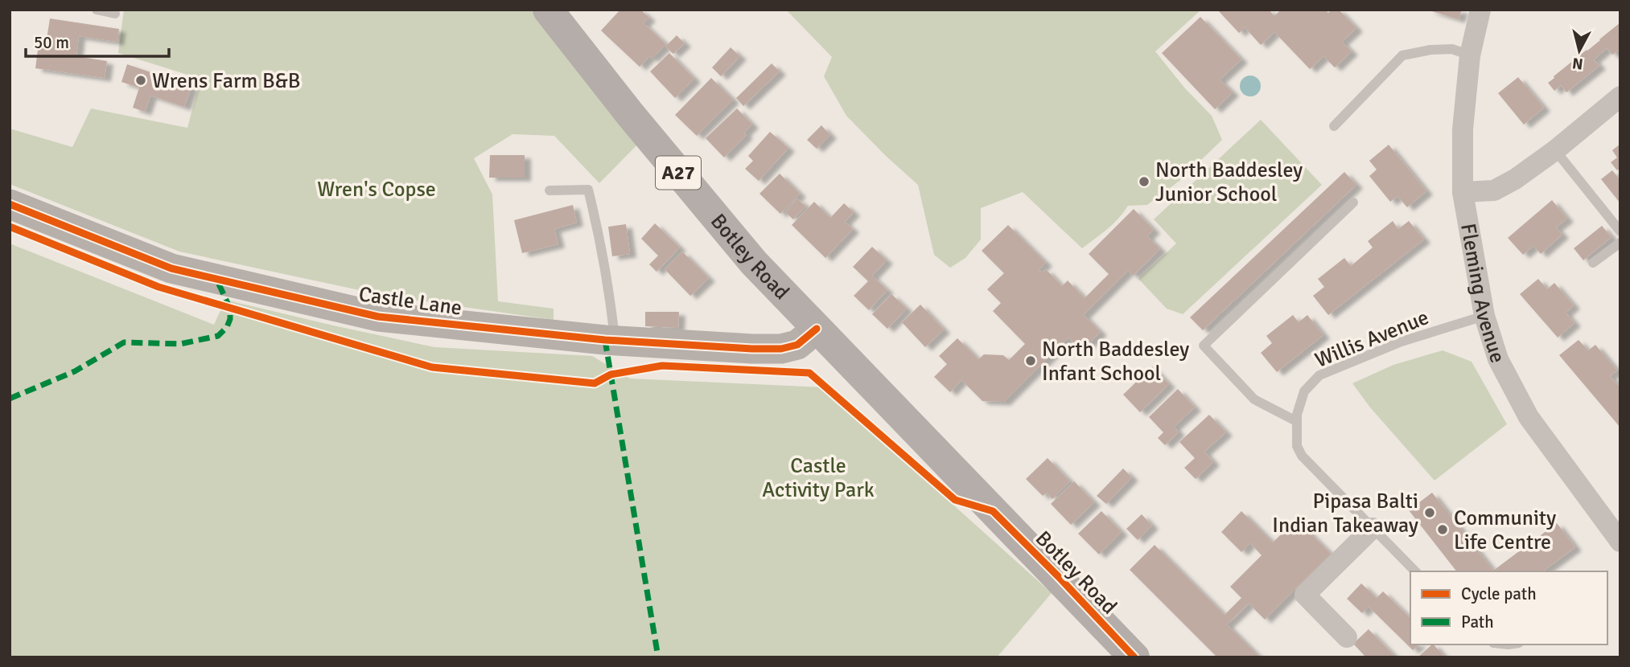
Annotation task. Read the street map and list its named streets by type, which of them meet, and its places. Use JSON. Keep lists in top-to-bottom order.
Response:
{
  "streets": {
    "main road": ["A27", "Botley Road"],
    "street": ["Fleming Avenue", "Castle Lane"],
    "lane": ["Willis Avenue"]
  },
  "crossings": [
    ["Botley Road", "Castle Lane"],
    ["Fleming Avenue", "Willis Avenue"]
  ],
  "parks": ["Wren's Copse", "Castle Activity Park"],
  "places": [
    "Wrens Farm B&B",
    "North Baddesley Junior School",
    "North Baddesley Infant School",
    "Pipasa Balti Indian Takeaway",
    "Community Life Centre"
  ],
  "legend": ["Cycle path", "Path"],
  "scale_bar": "50 m",
  "north": "bottom"
}
